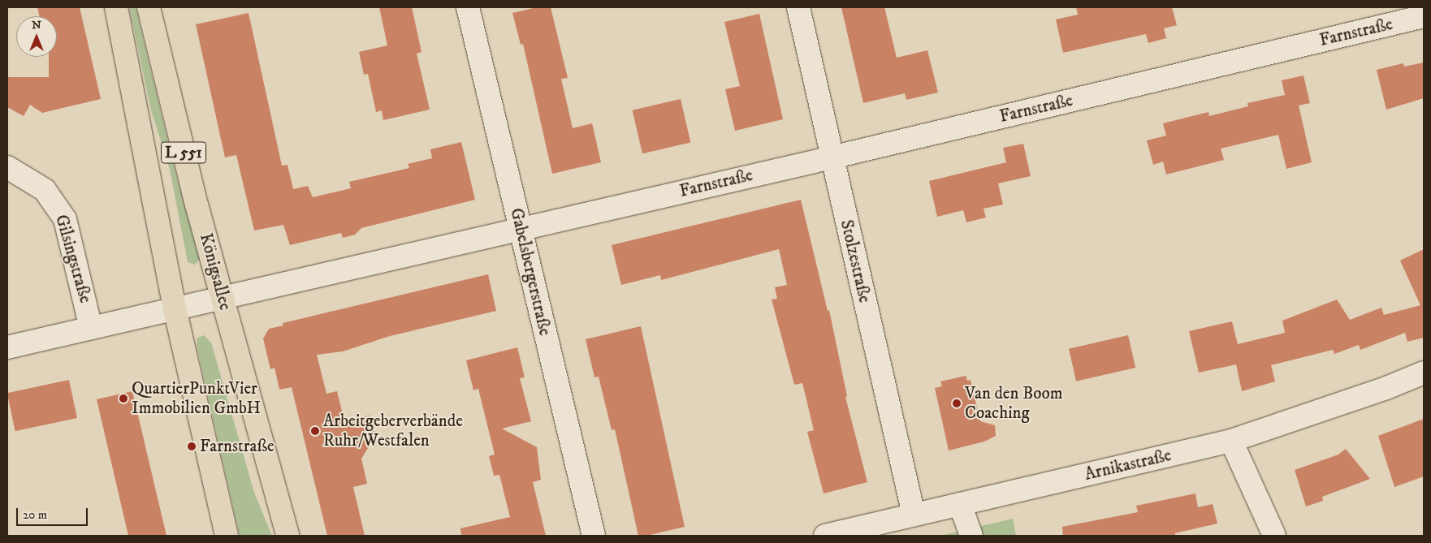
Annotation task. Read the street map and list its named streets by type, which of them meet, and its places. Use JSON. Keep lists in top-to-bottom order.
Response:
{
  "streets": {
    "main road": ["L 551", "Königsallee"],
    "street": [
      "Farnstraße",
      "Gilsingstraße",
      "Stolzestraße",
      "Gabelsbergerstraße",
      "Arnikastraße"
    ]
  },
  "crossings": [
    ["Farnstraße", "L 551"],
    ["Farnstraße", "Gilsingstraße"],
    ["Farnstraße", "Stolzestraße"],
    ["Farnstraße", "Königsallee"],
    ["Farnstraße", "Gabelsbergerstraße"],
    ["Stolzestraße", "Arnikastraße"]
  ],
  "places": [
    "QuartierPunktVier Immobilien GmbH",
    "Van den Boom Coaching",
    "Arbeitgeberverbände Ruhr/Westfalen",
    "Farnstraße"
  ],
  "scale_bar": "20 m",
  "north": "top"
}
